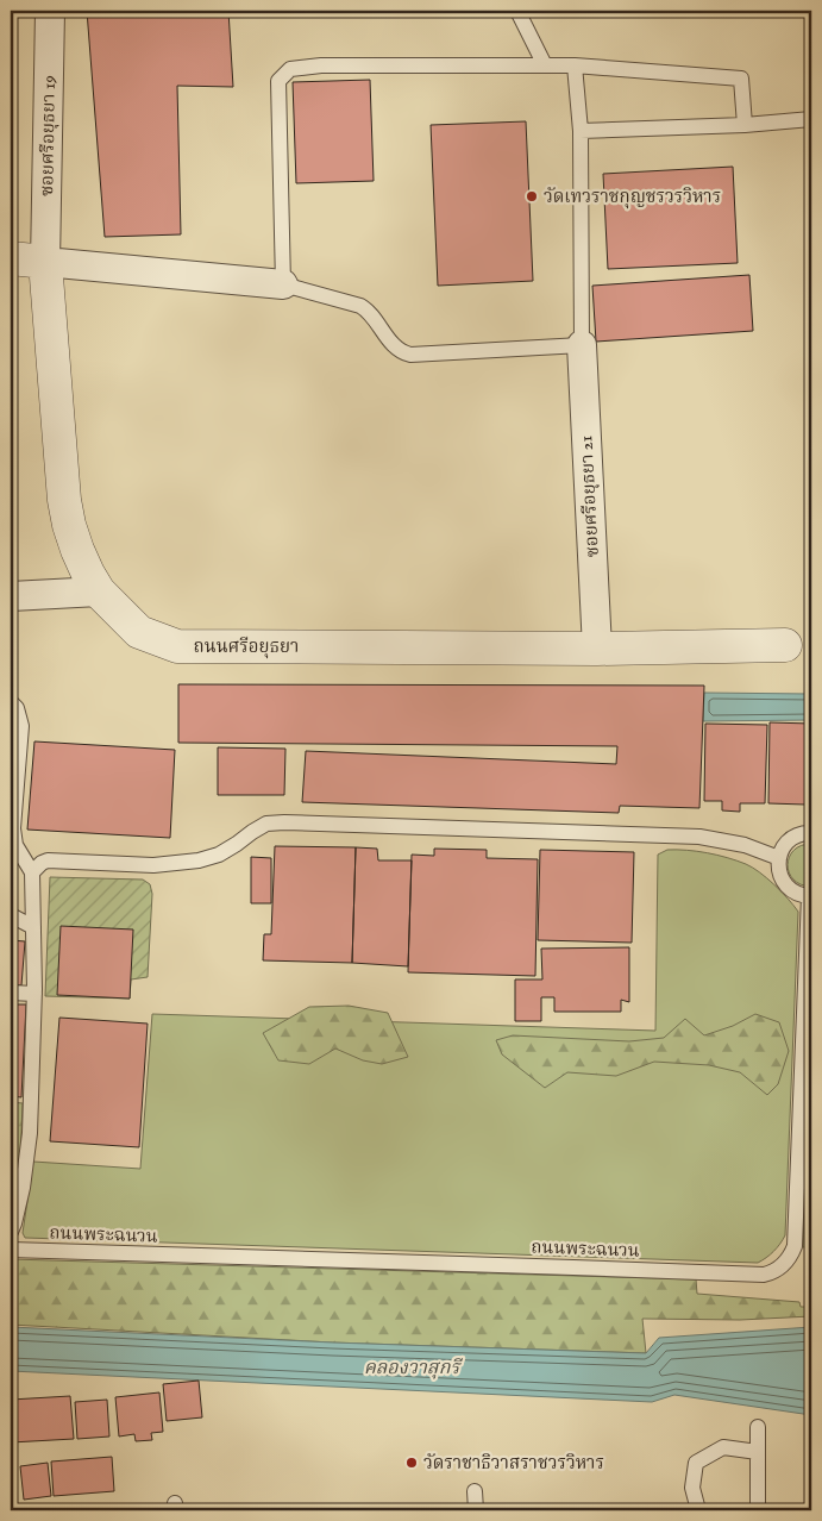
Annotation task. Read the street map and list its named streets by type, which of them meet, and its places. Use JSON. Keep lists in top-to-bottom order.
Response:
{
  "streets": {
    "street": ["ซอยศรีอยุธยา 19", "ซอยศรีอยุธยา 21", "ถนนศรีอยุธยา"],
    "lane": ["ถนนพระฉนวน"]
  },
  "crossings": [
    ["ซอยศรีอยุธยา 19", "ถนนศรีอยุธยา"],
    ["ซอยศรีอยุธยา 21", "ถนนศรีอยุธยา"]
  ],
  "water": ["คลองวาสุกรี"],
  "places": ["วัดเทวราชกุญชรวรวิหาร", "วัดราชาธิวาสราชวรวิหาร"]
}
